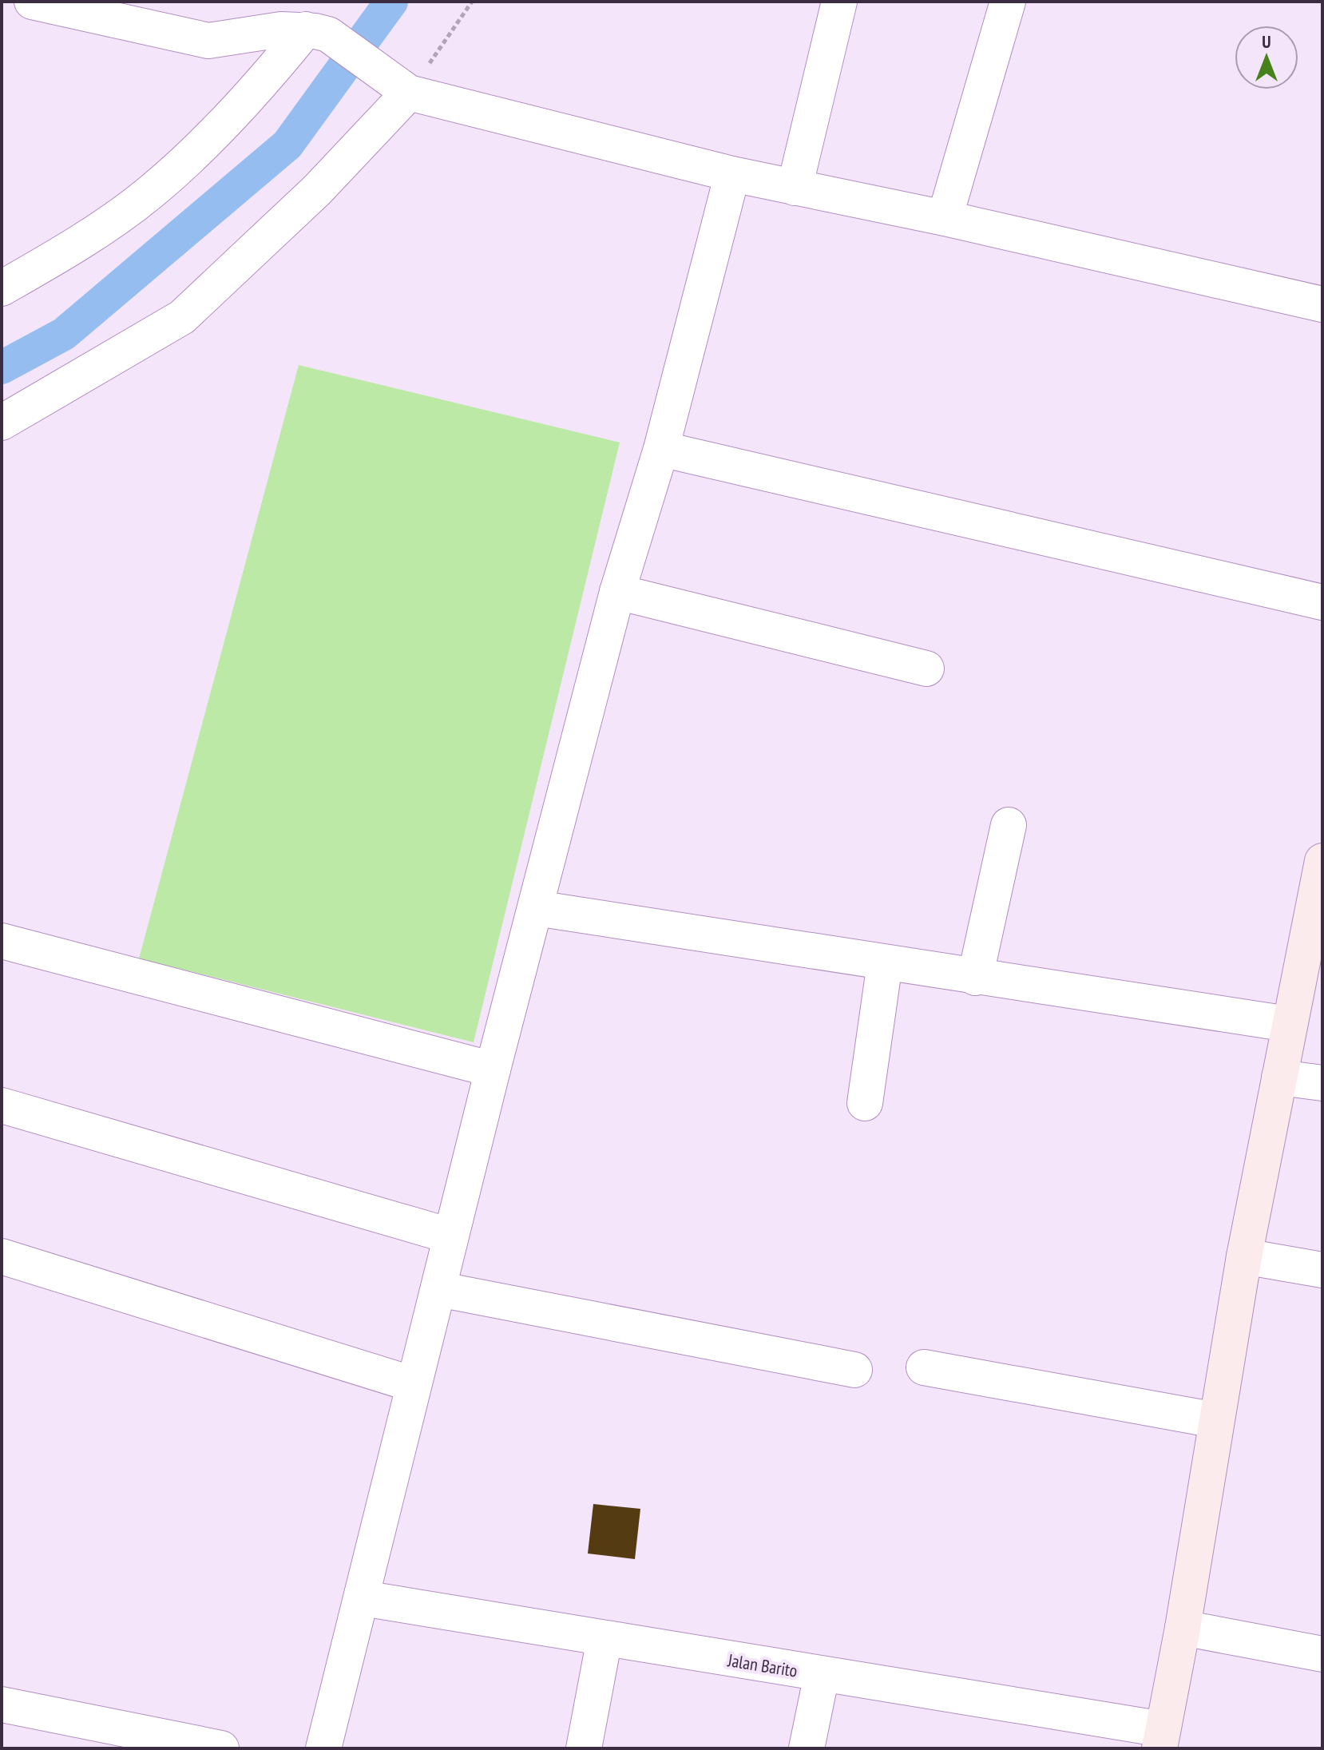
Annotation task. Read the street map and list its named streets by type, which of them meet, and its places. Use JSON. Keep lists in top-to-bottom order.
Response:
{
  "streets": {
    "street": ["Jalan Barito"]
  },
  "north": "top"
}
